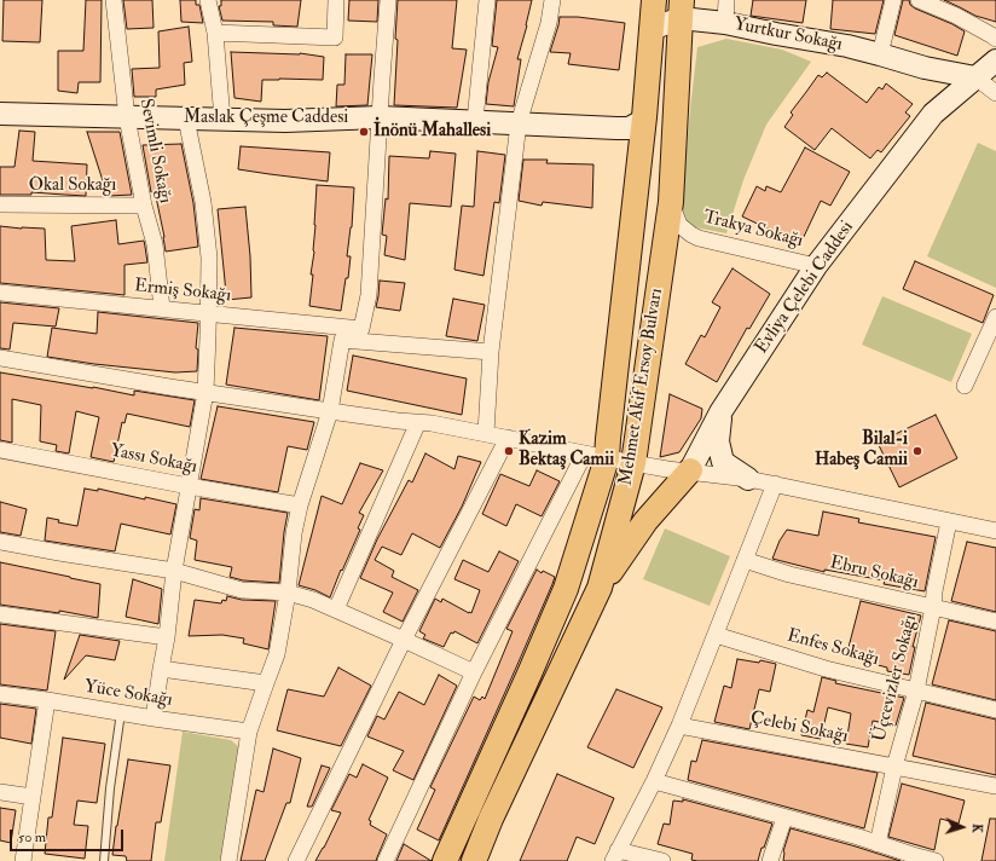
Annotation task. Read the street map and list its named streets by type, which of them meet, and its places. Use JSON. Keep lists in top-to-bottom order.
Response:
{
  "streets": {
    "main road": ["Mehmet Akif Ersoy Bulvarı"],
    "street": [
      "Yurtkur Sokağı",
      "Maslak Çeşme Caddesi",
      "Sevimli Sokağı",
      "Okal Sokağı",
      "Trakya Sokağı",
      "Evliya Çelebi Caddesi",
      "Ermiş Sokağı",
      "Yassı Sokağı",
      "Ebru Sokağı",
      "Enfes Sokağı",
      "Üçcevizler Sokağı",
      "Yüce Sokağı",
      "Çelebi Sokağı"
    ]
  },
  "crossings": [
    ["Yurtkur Sokağı", "Evliya Çelebi Caddesi"],
    ["Yurtkur Sokağı", "Mehmet Akif Ersoy Bulvarı"],
    ["Maslak Çeşme Caddesi", "Sevimli Sokağı"],
    ["Maslak Çeşme Caddesi", "Mehmet Akif Ersoy Bulvarı"],
    ["Sevimli Sokağı", "Okal Sokağı"],
    ["Sevimli Sokağı", "Ermiş Sokağı"],
    ["Trakya Sokağı", "Evliya Çelebi Caddesi"],
    ["Trakya Sokağı", "Mehmet Akif Ersoy Bulvarı"],
    ["Ebru Sokağı", "Üçcevizler Sokağı"],
    ["Enfes Sokağı", "Üçcevizler Sokağı"],
    ["Üçcevizler Sokağı", "Çelebi Sokağı"]
  ],
  "places": ["İnönü Mahallesi", "Kazim Bektaş Camii", "Bilal-i Habeş Camii"],
  "scale_bar": "50 m",
  "north": "right"
}
